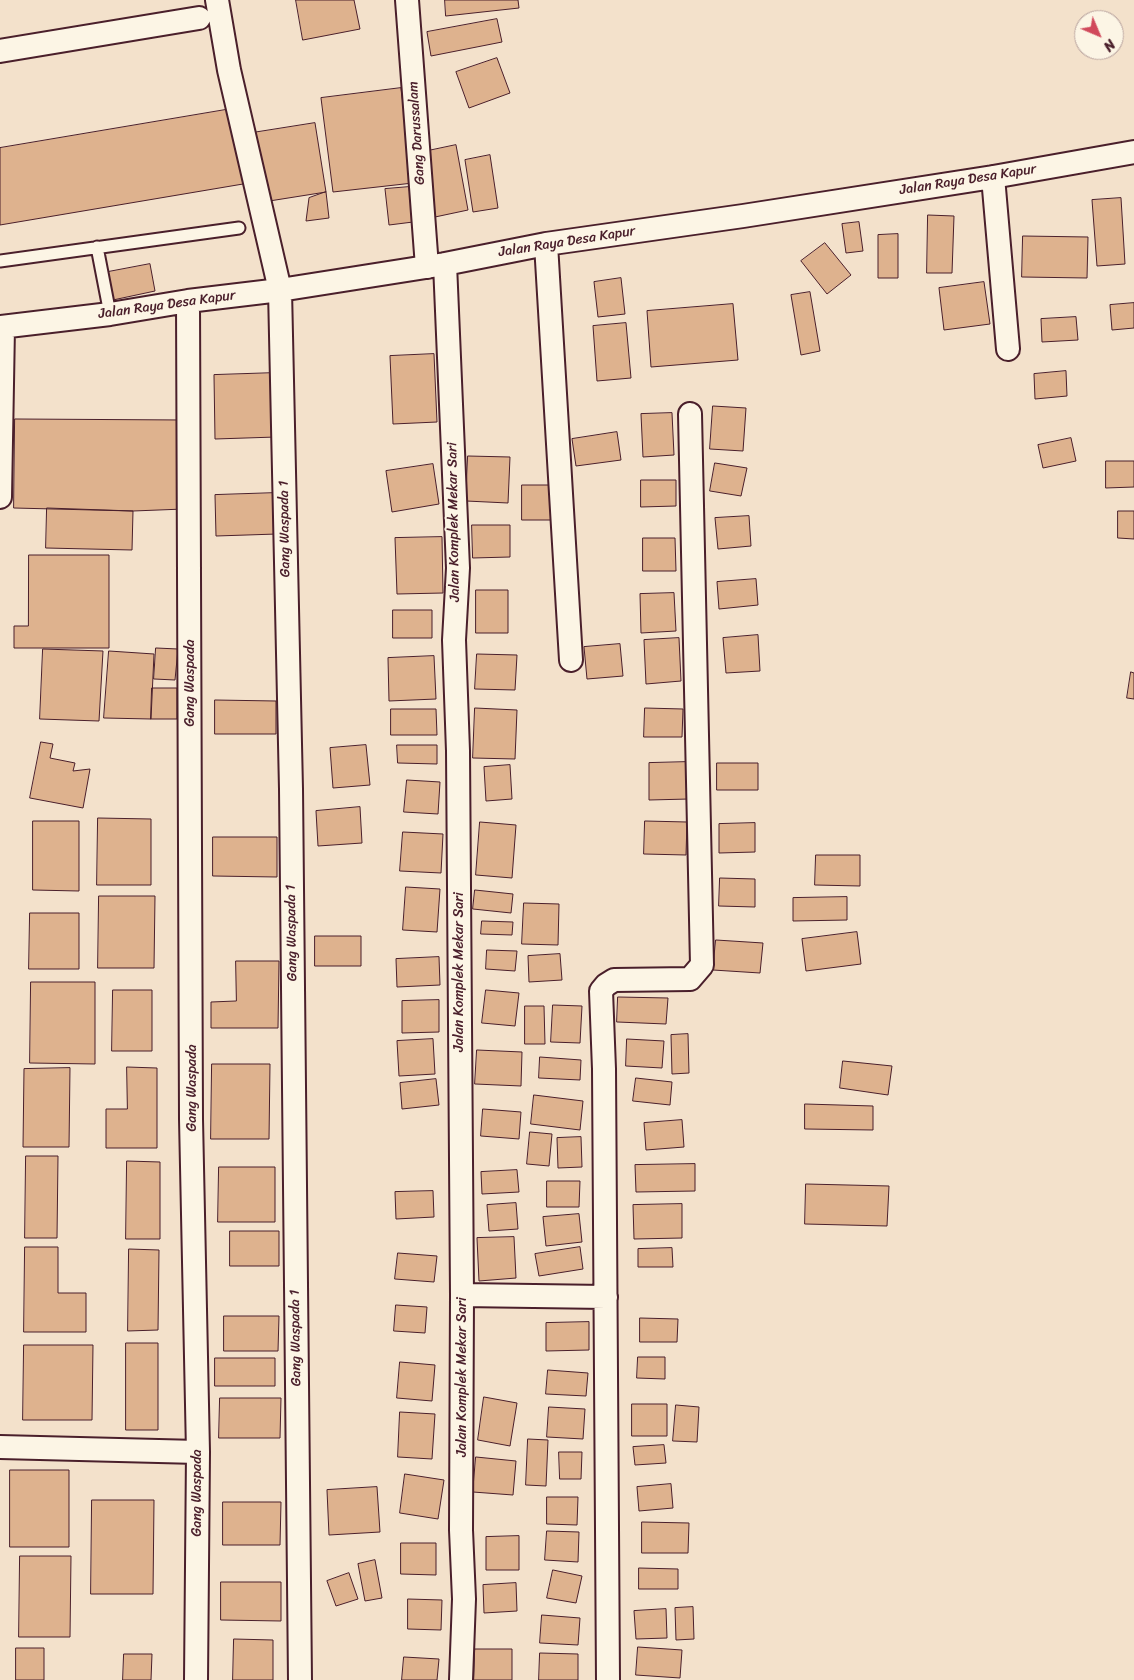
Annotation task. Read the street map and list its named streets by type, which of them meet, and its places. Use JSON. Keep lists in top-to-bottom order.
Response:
{
  "streets": {
    "street": [
      "Gang Darussalam",
      "Jalan Raya Desa Kapur",
      "Jalan Komplek Mekar Sari",
      "Gang Waspada 1",
      "Gang Waspada"
    ]
  },
  "crossings": [
    ["Gang Darussalam", "Jalan Raya Desa Kapur"],
    ["Gang Darussalam", "Jalan Komplek Mekar Sari"],
    ["Jalan Raya Desa Kapur", "Jalan Komplek Mekar Sari"],
    ["Jalan Raya Desa Kapur", "Gang Waspada 1"],
    ["Jalan Raya Desa Kapur", "Gang Waspada"]
  ],
  "north": "bottom right"
}
